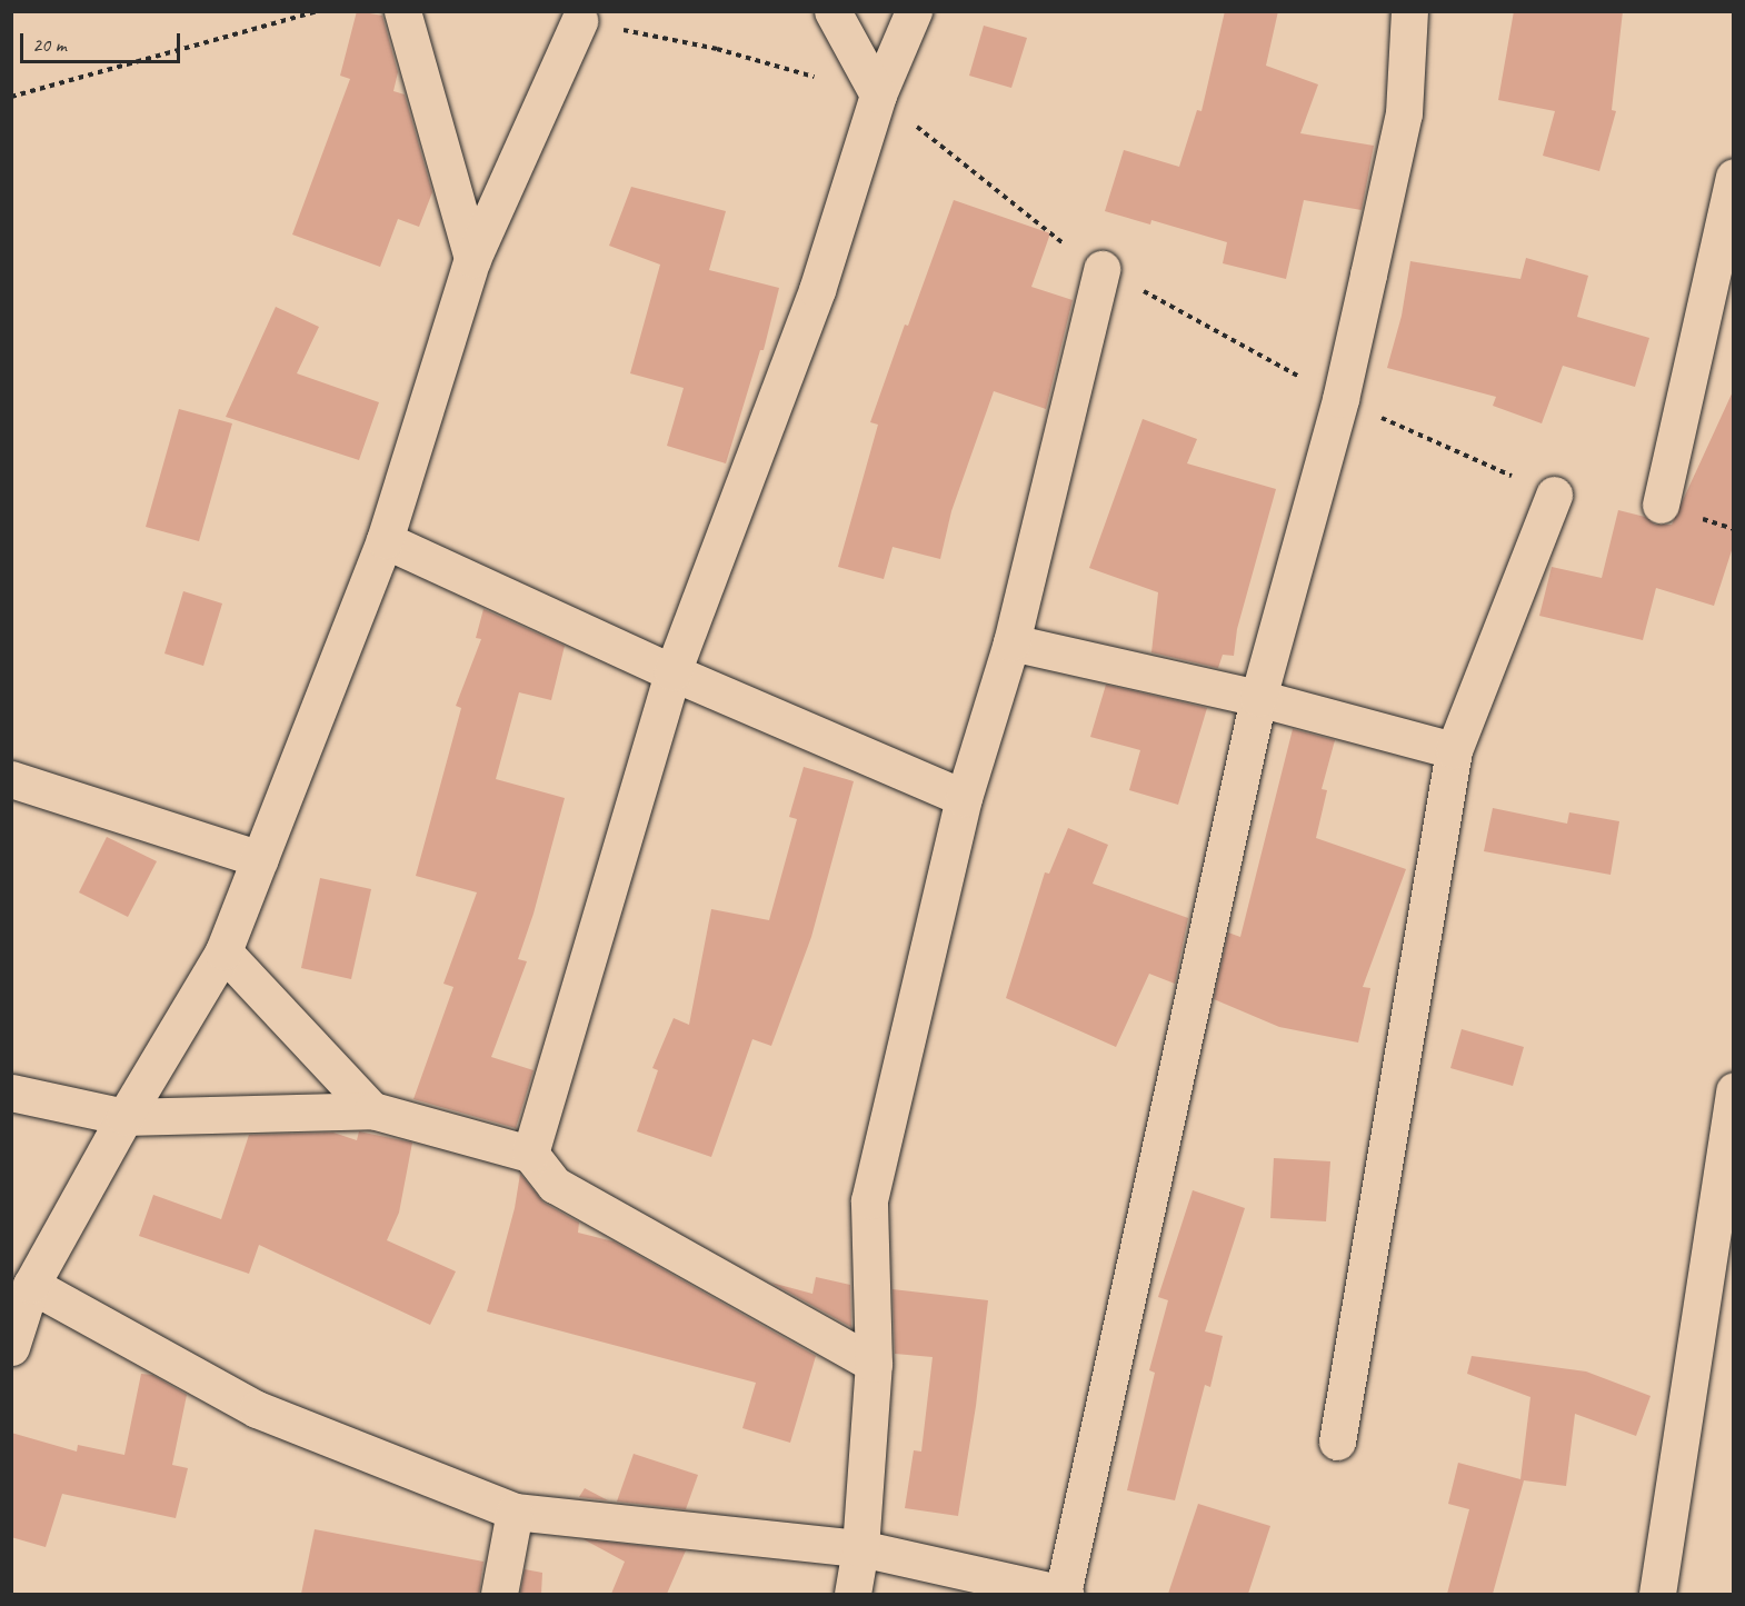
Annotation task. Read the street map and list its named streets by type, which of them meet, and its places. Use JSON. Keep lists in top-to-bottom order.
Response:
{
  "scale_bar": "20 m"
}
